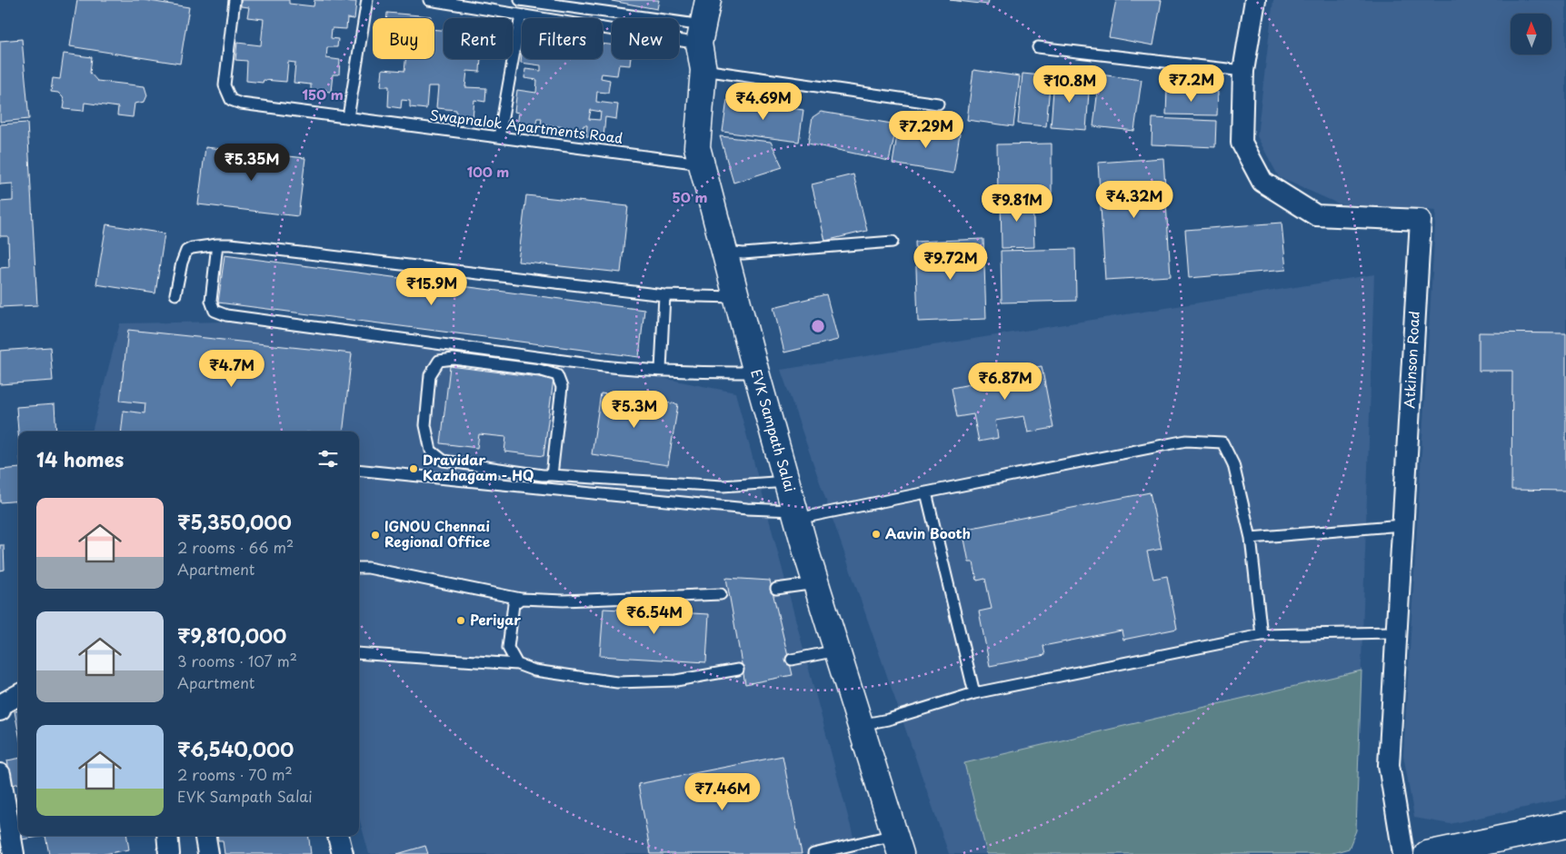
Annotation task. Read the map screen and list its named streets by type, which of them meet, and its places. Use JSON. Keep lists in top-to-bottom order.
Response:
{
  "streets": {
    "street": ["Atkinson Road", "EVK Sampath Salai"],
    "lane": ["Swapnalok Apartments Road"]
  },
  "crossings": [
    ["Swapnalok Apartments Road", "EVK Sampath Salai"]
  ],
  "places": [
    "Dravidar Kazhagam - HQ",
    "Aavin Booth",
    "IGNOU Chennai Regional Office",
    "Periyar"
  ],
  "north": "top",
  "page": {
    "chip": [
      "Buy",
      "Rent",
      "Filters",
      "New"
    ],
    "price": [
      "₹7.2M",
      "₹10.8M",
      "₹4.69M",
      "₹7.29M",
      "₹5.35M",
      "₹4.32M",
      "₹9.81M",
      "₹9.72M",
      "₹15.9M",
      "₹4.7M",
      "₹6.87M",
      "₹5.3M",
      "₹6.54M",
      "₹7.46M"
    ],
    "heading": "14 homes",
    "list": [
      {
        "name": "₹5,350,000",
        "note": "2 rooms · 66 m² · Apartment"
      },
      {
        "name": "₹9,810,000",
        "note": "3 rooms · 107 m² · Apartment"
      },
      {
        "name": "₹6,540,000",
        "note": "2 rooms · 70 m² · EVK Sampath Salai"
      }
    ]
  },
  "rings": ["150 m", "100 m", "50 m"]
}
